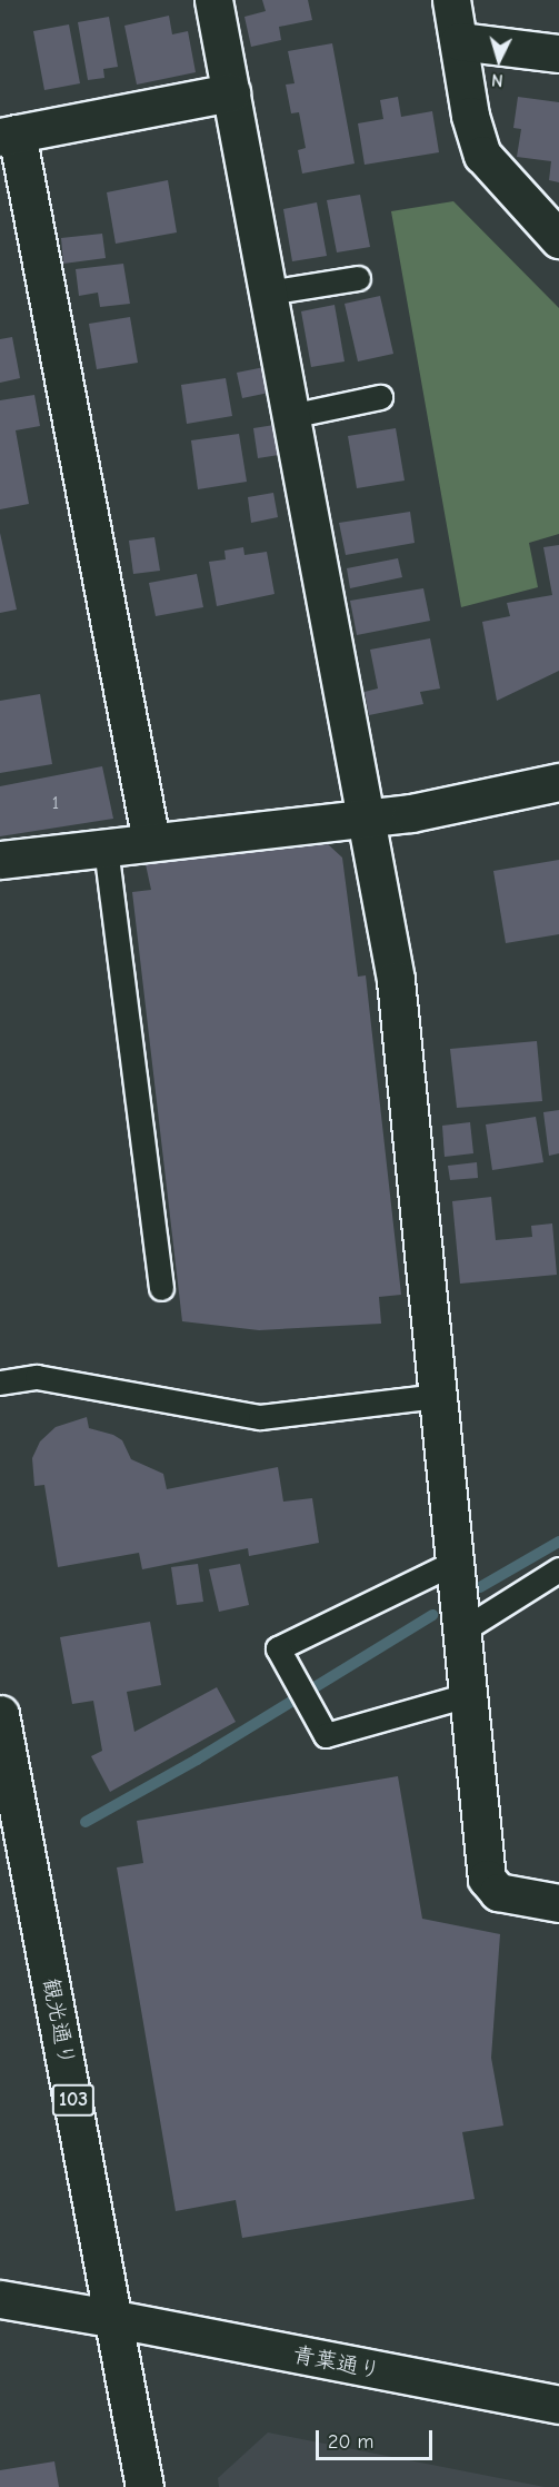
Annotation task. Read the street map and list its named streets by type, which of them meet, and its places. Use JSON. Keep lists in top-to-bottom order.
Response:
{
  "streets": {
    "main road": ["観光通り", "103", "青葉通り"]
  },
  "crossings": [
    ["観光通り", "青葉通り"]
  ],
  "house_numbers": ["1"],
  "scale_bar": "20 m",
  "north": "bottom"
}
